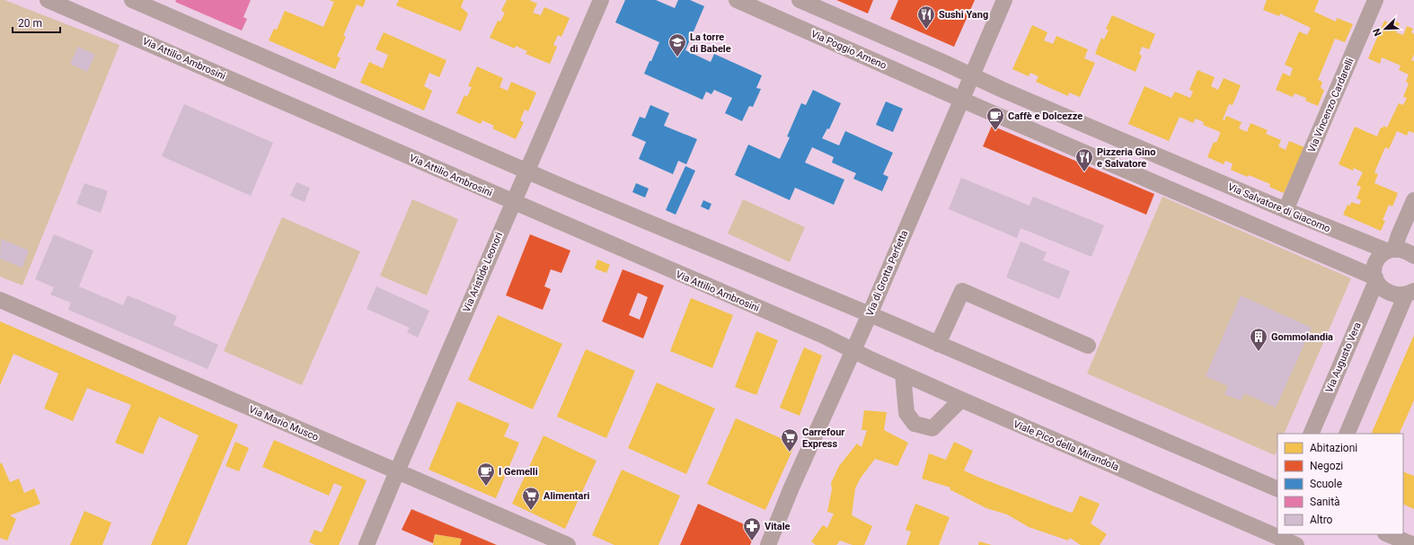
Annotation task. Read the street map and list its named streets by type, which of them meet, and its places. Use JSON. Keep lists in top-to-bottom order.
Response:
{
  "streets": {
    "street": [
      "Via Poggio Ameno",
      "Via Attilio Ambrosini",
      "Via Vincenzo Cardarelli",
      "Via Salvatore di Giacomo",
      "Via Aristide Leonori",
      "Via di Grotta Perfetta",
      "Via Augusto Vera",
      "Via Mario Musco",
      "Viale Pico della Mirandola"
    ]
  },
  "crossings": [
    ["Via Poggio Ameno", "Via di Grotta Perfetta"],
    ["Via Attilio Ambrosini", "Via Aristide Leonori"],
    ["Via Attilio Ambrosini", "Via di Grotta Perfetta"],
    ["Via Attilio Ambrosini", "Viale Pico della Mirandola"],
    ["Via Vincenzo Cardarelli", "Via Salvatore di Giacomo"],
    ["Via Salvatore di Giacomo", "Via di Grotta Perfetta"],
    ["Via Salvatore di Giacomo", "Via Augusto Vera"],
    ["Via Aristide Leonori", "Via Mario Musco"],
    ["Via di Grotta Perfetta", "Viale Pico della Mirandola"]
  ],
  "places": {
    "restaurant": ["Sushi Yang", "Pizzeria Gino e Salvatore"],
    "school or university": ["La torre di Babele"],
    "cafe": ["Caffè e Dolcezze", "I Gemelli"],
    "building": ["Gommolandia"],
    "supermarket": ["Carrefour Express", "Alimentari"],
    "pharmacy": ["Vitale"]
  },
  "legend": [
    "Abitazioni",
    "Negozi",
    "Scuole",
    "Sanità",
    "Altro"
  ],
  "scale_bar": "20 m",
  "north": "bottom left"
}
